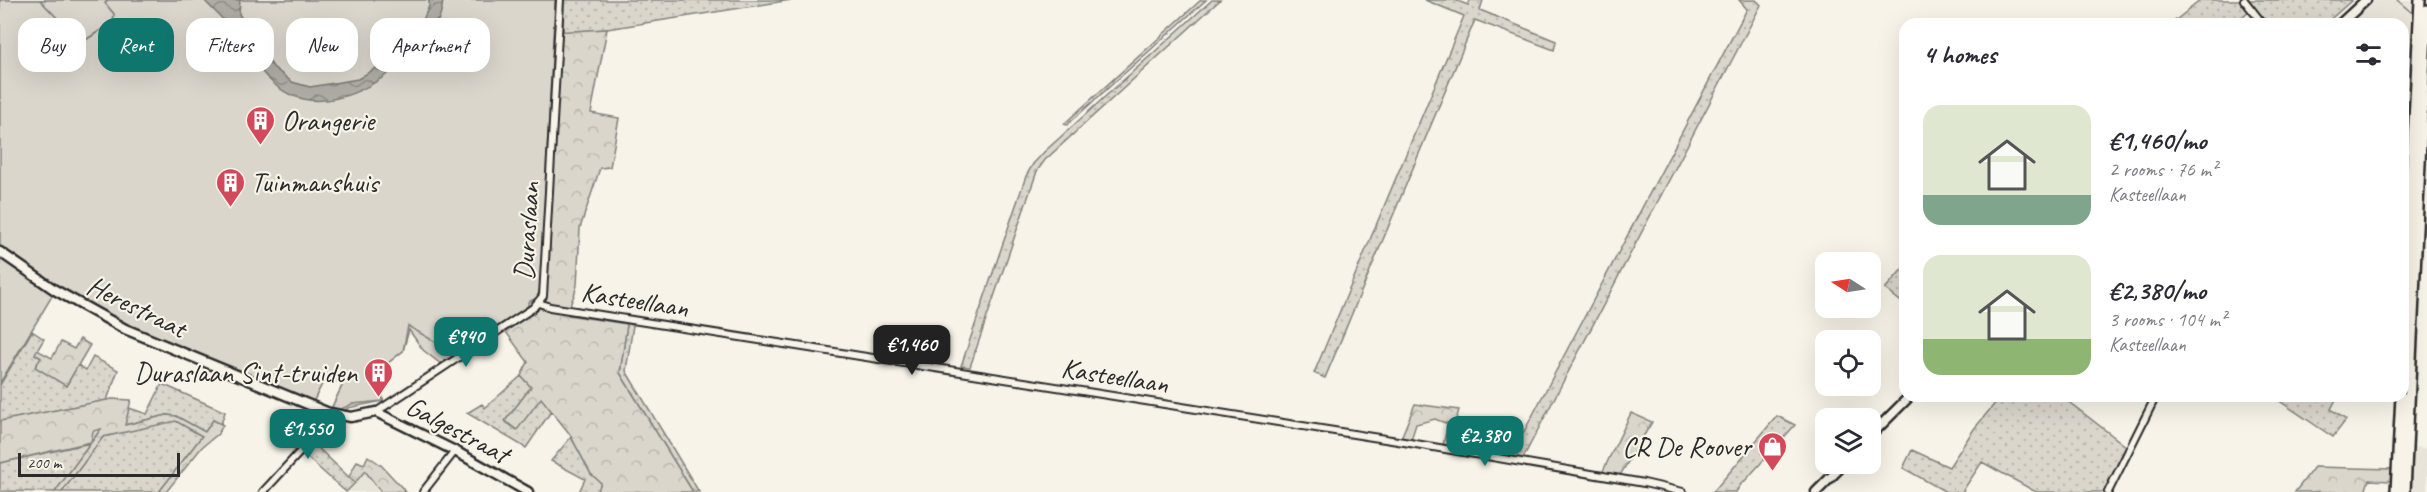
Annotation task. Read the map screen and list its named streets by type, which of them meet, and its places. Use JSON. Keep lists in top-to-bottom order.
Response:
{
  "streets": {
    "street": [
      "Duraslaan",
      "Kasteellaan",
      "Herestraat",
      "Galgestraat"
    ]
  },
  "crossings": [
    ["Duraslaan", "Kasteellaan"],
    ["Duraslaan", "Galgestraat"],
    ["Herestraat", "Galgestraat"]
  ],
  "places": {
    "building": ["Orangerie", "Tuinmanshuis", "Duraslaan Sint-truiden"],
    "shop": ["CR De Roover"]
  },
  "scale_bar": "200 m",
  "north": "left",
  "page": {
    "chip": [
      "Buy",
      "Rent",
      "Filters",
      "New",
      "Apartment"
    ],
    "heading": "4 homes",
    "list": [
      {
        "name": "€1,460/mo",
        "note": "2 rooms · 76 m² · Kasteellaan"
      },
      {
        "name": "€2,380/mo",
        "note": "3 rooms · 104 m² · Kasteellaan"
      }
    ],
    "price": [
      "€940",
      "€1,460",
      "€1,550",
      "€2,380"
    ],
    "scale": "200 m"
  }
}
